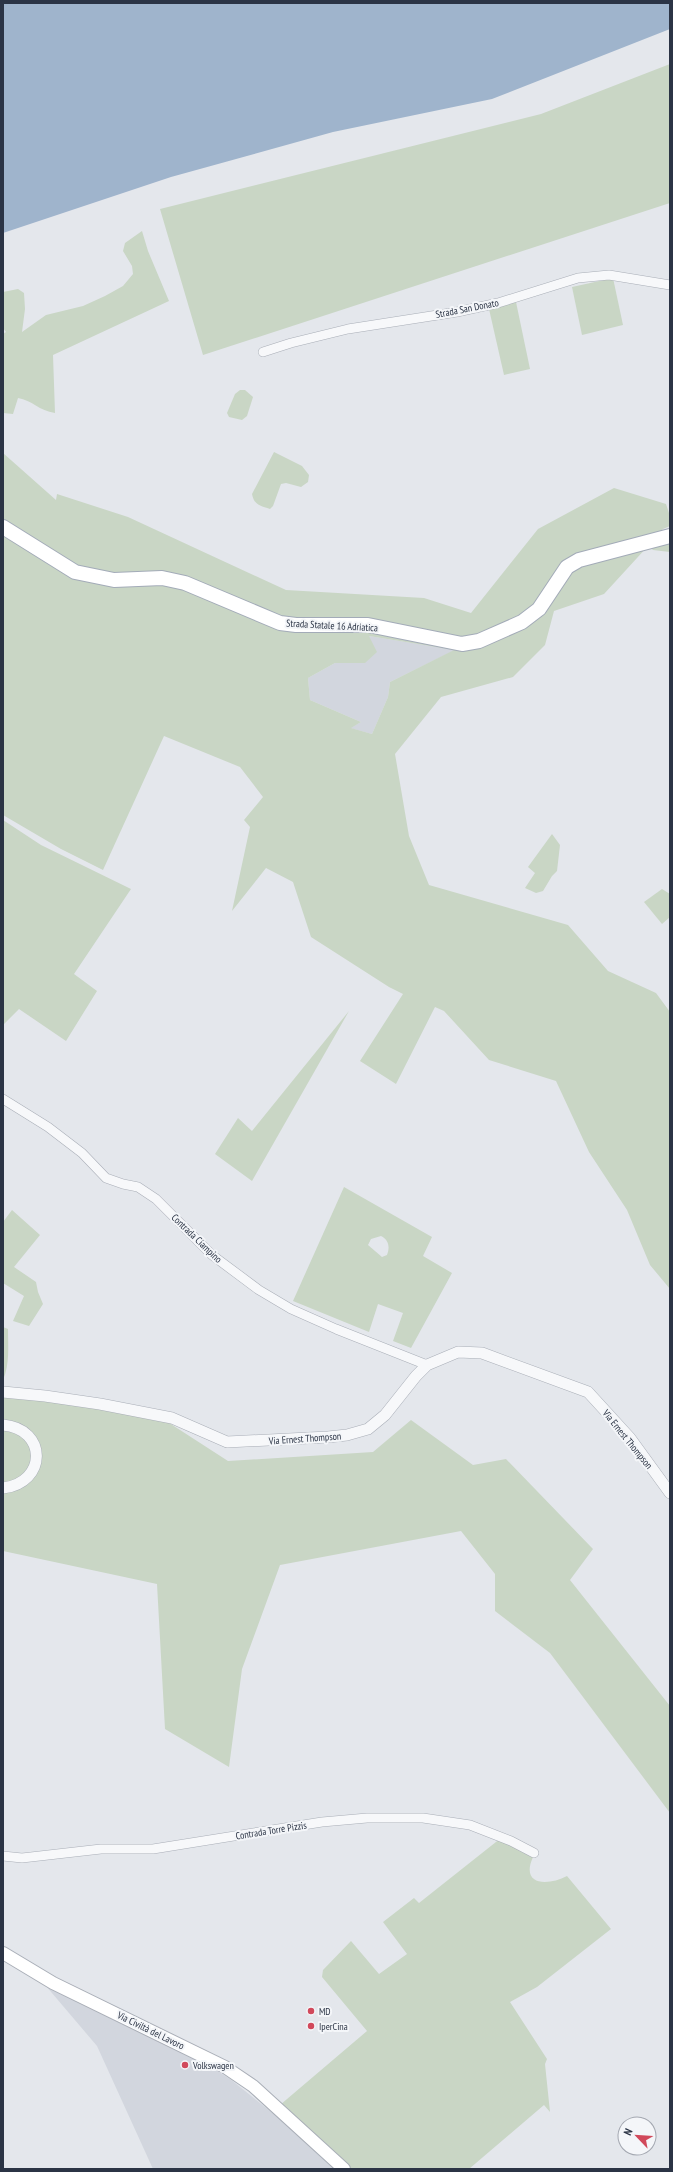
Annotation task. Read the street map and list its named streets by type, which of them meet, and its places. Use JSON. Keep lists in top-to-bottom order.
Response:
{
  "streets": {
    "main road": ["Strada Statale 16 Adriatica", "Via Civiltà del Lavoro"],
    "street": [
      "Strada San Donato",
      "Contrada Ciampino",
      "Via Ernest Thompson",
      "Contrada Torre Pizzis"
    ]
  },
  "crossings": [
    ["Contrada Ciampino", "Via Ernest Thompson"]
  ],
  "places": ["MD", "IperCina", "Volkswagen"],
  "north": "top left"
}
